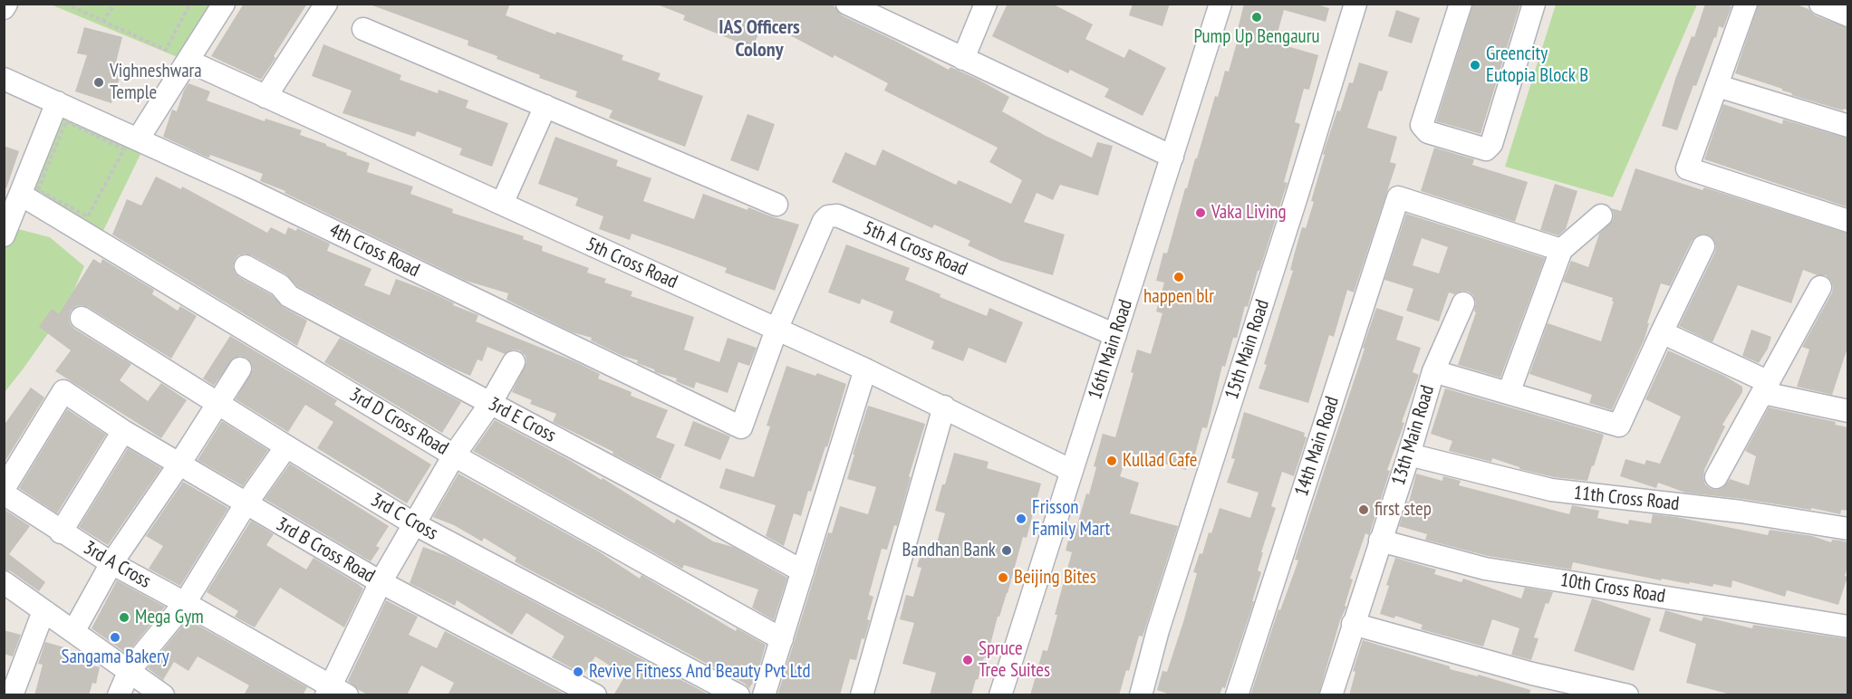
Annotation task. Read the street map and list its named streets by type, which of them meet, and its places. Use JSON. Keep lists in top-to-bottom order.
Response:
{
  "streets": {
    "street": [
      "5th A Cross Road",
      "4th Cross Road",
      "5th Cross Road",
      "16th Main Road",
      "15th Main Road",
      "3rd E Cross",
      "3rd D Cross Road",
      "13th Main Road",
      "14th Main Road",
      "11th Cross Road",
      "3rd C Cross",
      "3rd B Cross Road",
      "3rd A Cross",
      "10th Cross Road"
    ]
  },
  "crossings": [
    ["5th A Cross Road", "4th Cross Road"],
    ["5th A Cross Road", "5th Cross Road"],
    ["5th A Cross Road", "16th Main Road"],
    ["5th Cross Road", "16th Main Road"],
    ["13th Main Road", "11th Cross Road"],
    ["13th Main Road", "10th Cross Road"]
  ],
  "districts": ["IAS Officers Colony"],
  "places": [
    "Pump Up Bengauru",
    "Greencity Eutopia Block B",
    "Vighneshwara Temple",
    "Vaka Living",
    "happen blr",
    "Kullad Cafe",
    "first step",
    "Frisson Family Mart",
    "Bandhan Bank",
    "Beijing Bites",
    "Mega Gym",
    "Sangama Bakery",
    "Spruce Tree Suites",
    "Revive Fitness And Beauty Pvt Ltd"
  ]
}
